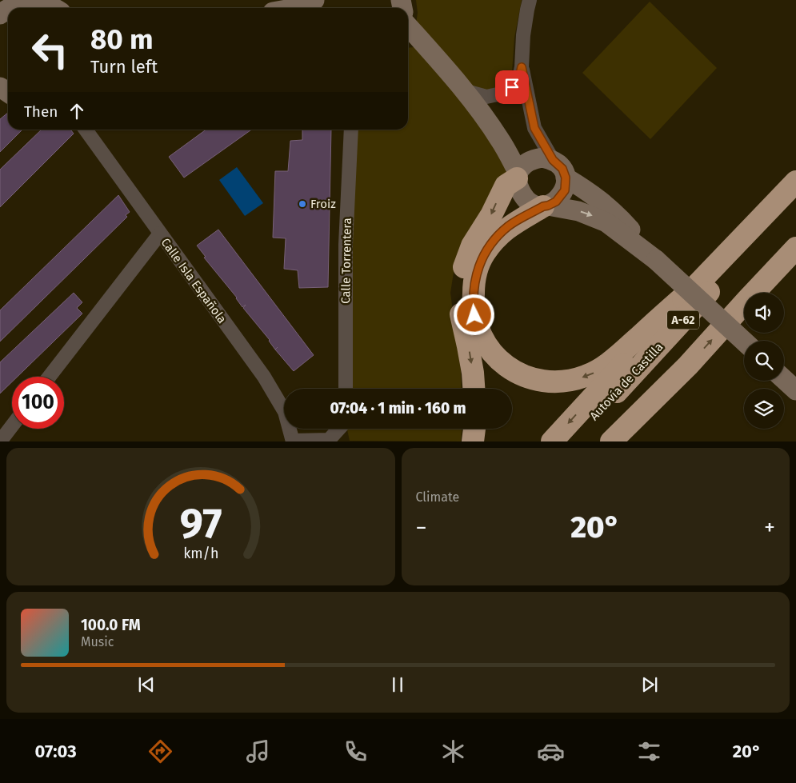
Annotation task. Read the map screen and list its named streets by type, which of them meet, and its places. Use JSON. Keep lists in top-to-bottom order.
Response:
{
  "streets": {
    "highway": ["A-62", "Autovía de Castilla"],
    "street": ["Calle Torrentera", "Calle Isla Española"]
  },
  "places": ["Froiz"],
  "page": {
    "turn": ["80 m", "Turn left"],
    "then": "Then",
    "limit": "100",
    "trip": "07:04 · 1 min · 160 m",
    "tile": "Climate",
    "heat": ["−", "20°", "+"],
    "song": ["100.0 FM", "Music"],
    "tabs": ["07:03", "20°"],
    "gauge": ["97", "km/h"]
  }
}
